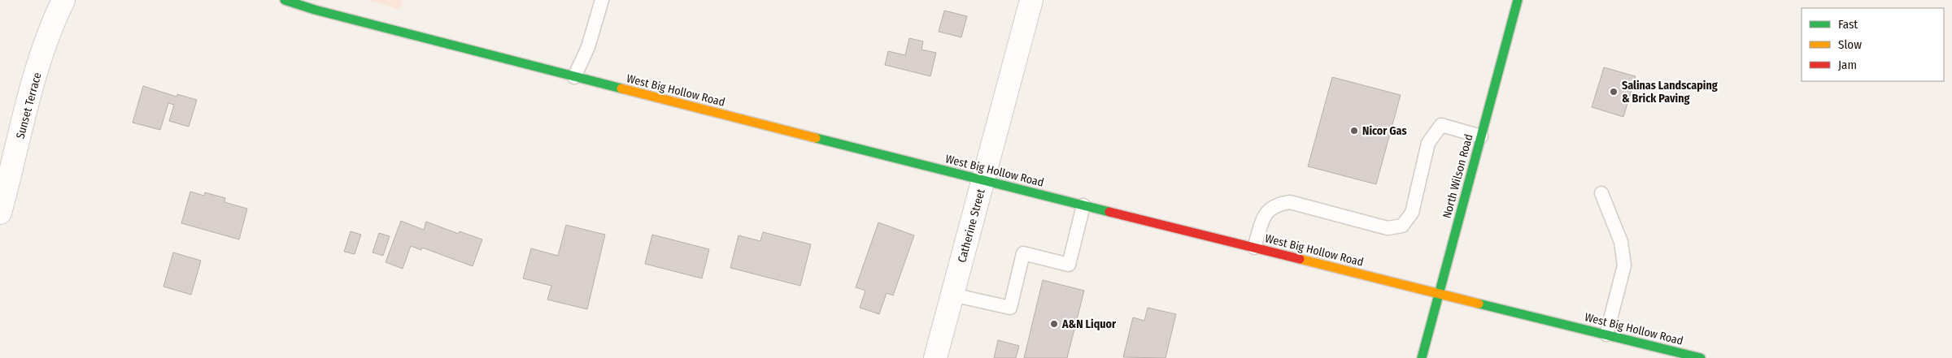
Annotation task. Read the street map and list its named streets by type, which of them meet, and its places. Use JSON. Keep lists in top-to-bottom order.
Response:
{
  "streets": {
    "main road": ["West Big Hollow Road", "North Wilson Road"],
    "street": ["Sunset Terrace", "Catherine Street"]
  },
  "crossings": [
    ["West Big Hollow Road", "North Wilson Road"],
    ["West Big Hollow Road", "Catherine Street"]
  ],
  "places": ["Salinas Landscaping & Brick Paving", "Nicor Gas", "A&N Liquor"],
  "legend": ["Fast", "Slow", "Jam"]
}
